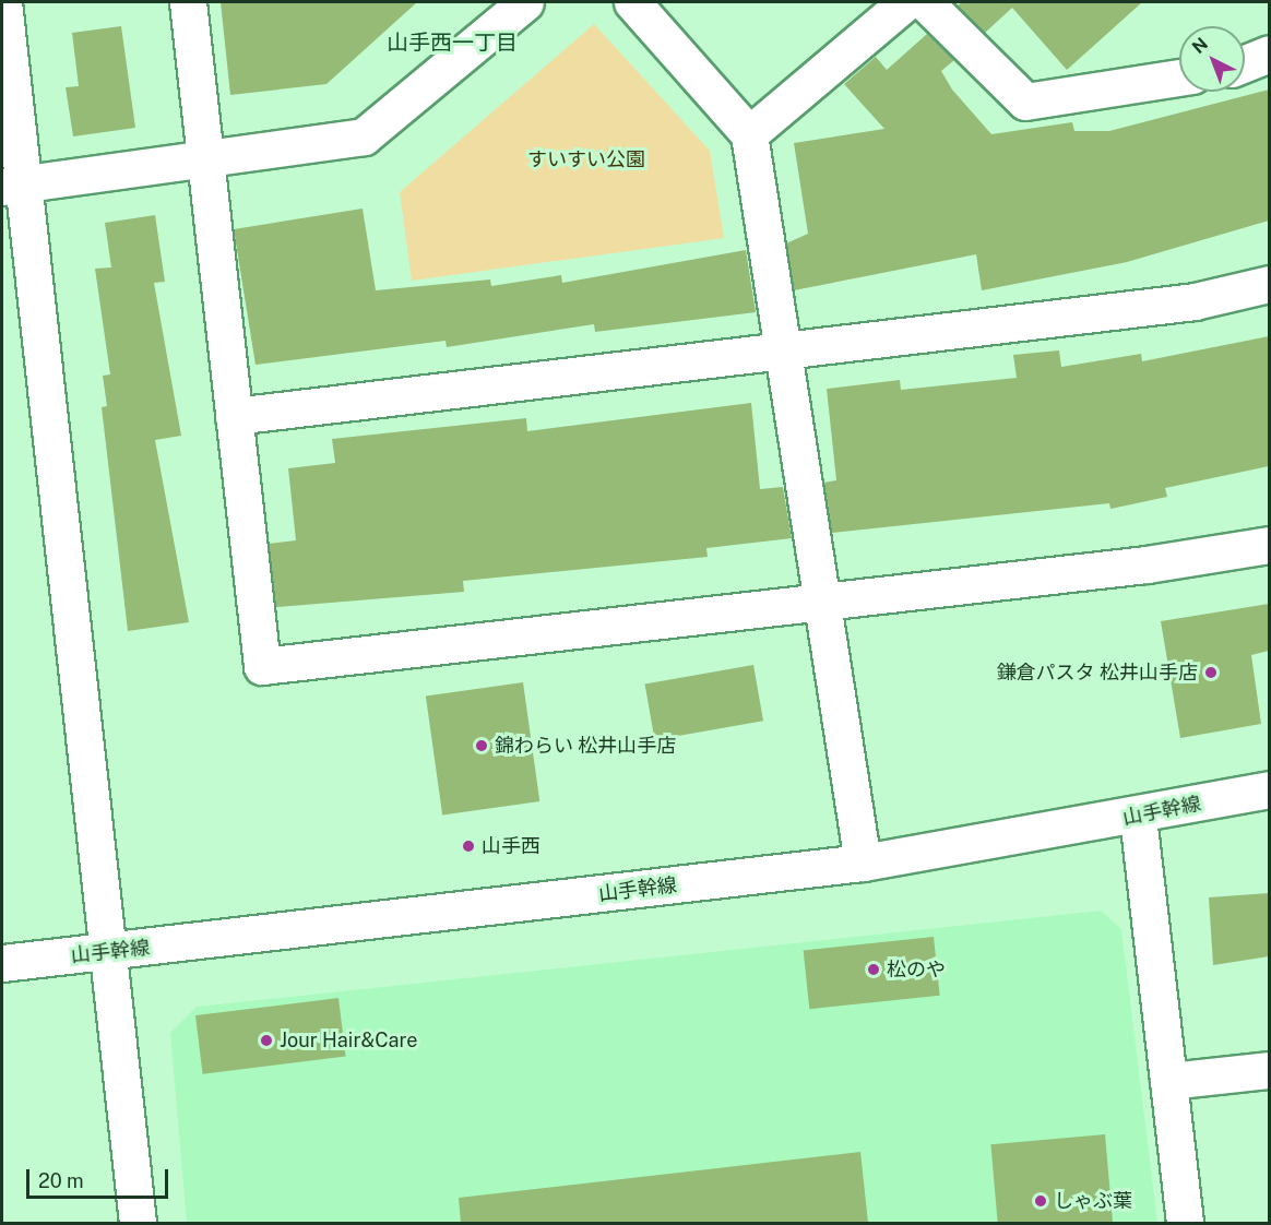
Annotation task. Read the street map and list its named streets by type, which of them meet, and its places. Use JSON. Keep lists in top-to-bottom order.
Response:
{
  "streets": {
    "street": ["山手幹線"]
  },
  "districts": ["山手西一丁目"],
  "parks": ["すいすい公園"],
  "places": [
    "鎌倉パスタ 松井山手店",
    "錦わらい 松井山手店",
    "山手西",
    "松のや",
    "Jour Hair&Care",
    "しゃぶ葉"
  ],
  "scale_bar": "20 m",
  "north": "top left"
}
